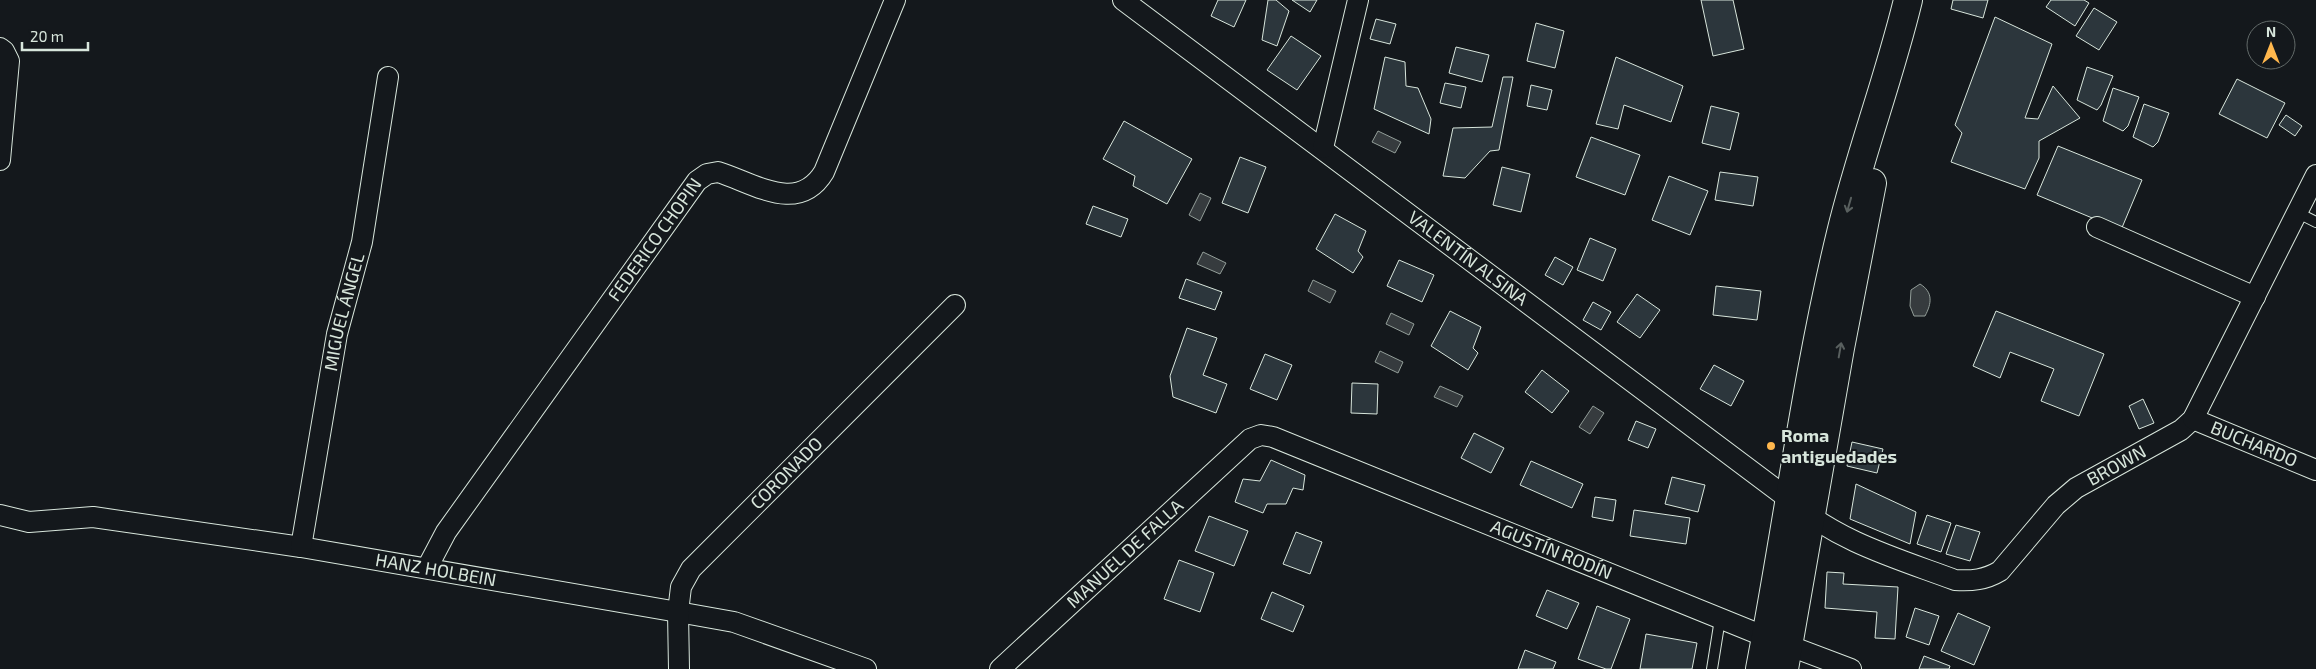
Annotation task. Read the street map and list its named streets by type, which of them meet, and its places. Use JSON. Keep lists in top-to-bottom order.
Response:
{
  "streets": {
    "street": [
      "FEDERICO CHOPIN",
      "VALENTÍN ALSINA",
      "MIGUEL ÁNGEL",
      "BUCHARDO",
      "BROWN",
      "CORONADO",
      "AGUSTÍN RODÍN",
      "MANUEL DE FALLA",
      "HANZ HOLBEIN"
    ]
  },
  "crossings": [
    ["FEDERICO CHOPIN", "HANZ HOLBEIN"],
    ["VALENTÍN ALSINA", "BROWN"],
    ["MIGUEL ÁNGEL", "HANZ HOLBEIN"],
    ["BUCHARDO", "BROWN"],
    ["CORONADO", "HANZ HOLBEIN"],
    ["AGUSTÍN RODÍN", "MANUEL DE FALLA"]
  ],
  "places": ["Roma antiguedades"],
  "scale_bar": "20 m",
  "north": "top"
}
